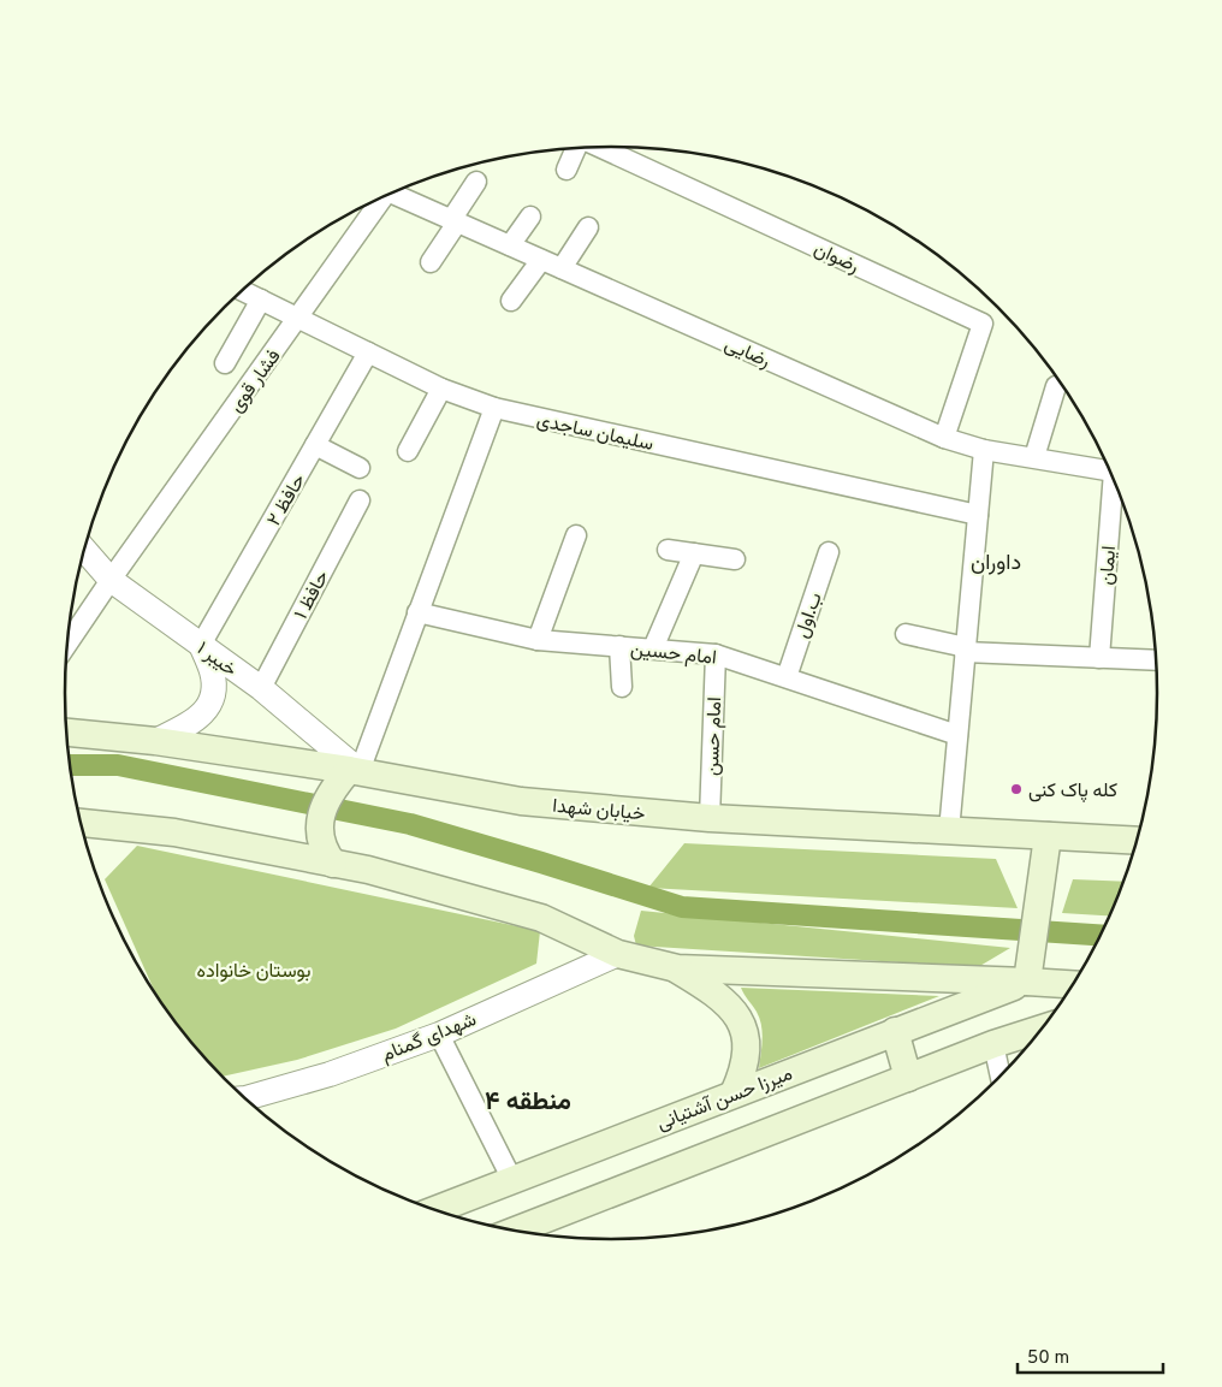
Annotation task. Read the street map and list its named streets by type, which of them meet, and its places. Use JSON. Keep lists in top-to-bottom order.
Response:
{
  "streets": {
    "main road": ["خیابان شهدا", "میرزا حسن آشتیانی"],
    "street": [
      "رضوان",
      "رضایی",
      "فشار قوی",
      "سلیمان ساجدی",
      "حافظ ۲",
      "ایمان",
      "حافظ ۱",
      "ب.اول",
      "امام حسین",
      "خیبر ۱",
      "امام حسن",
      "شهدای گمنام"
    ]
  },
  "crossings": [
    ["رضوان", "رضایی"],
    ["فشار قوی", "سلیمان ساجدی"],
    ["فشار قوی", "خیبر ۱"],
    ["سلیمان ساجدی", "حافظ ۲"],
    ["حافظ ۲", "خیبر ۱"],
    ["حافظ ۱", "خیبر ۱"],
    ["ب.اول", "امام حسین"],
    ["امام حسین", "امام حسن"],
    ["خیبر ۱", "خیابان شهدا"],
    ["امام حسن", "خیابان شهدا"]
  ],
  "districts": ["داوران", "منطقه ۴"],
  "parks": ["بوستان خانواده"],
  "places": ["کله پاک کنی"],
  "scale_bar": "50 m"
}
